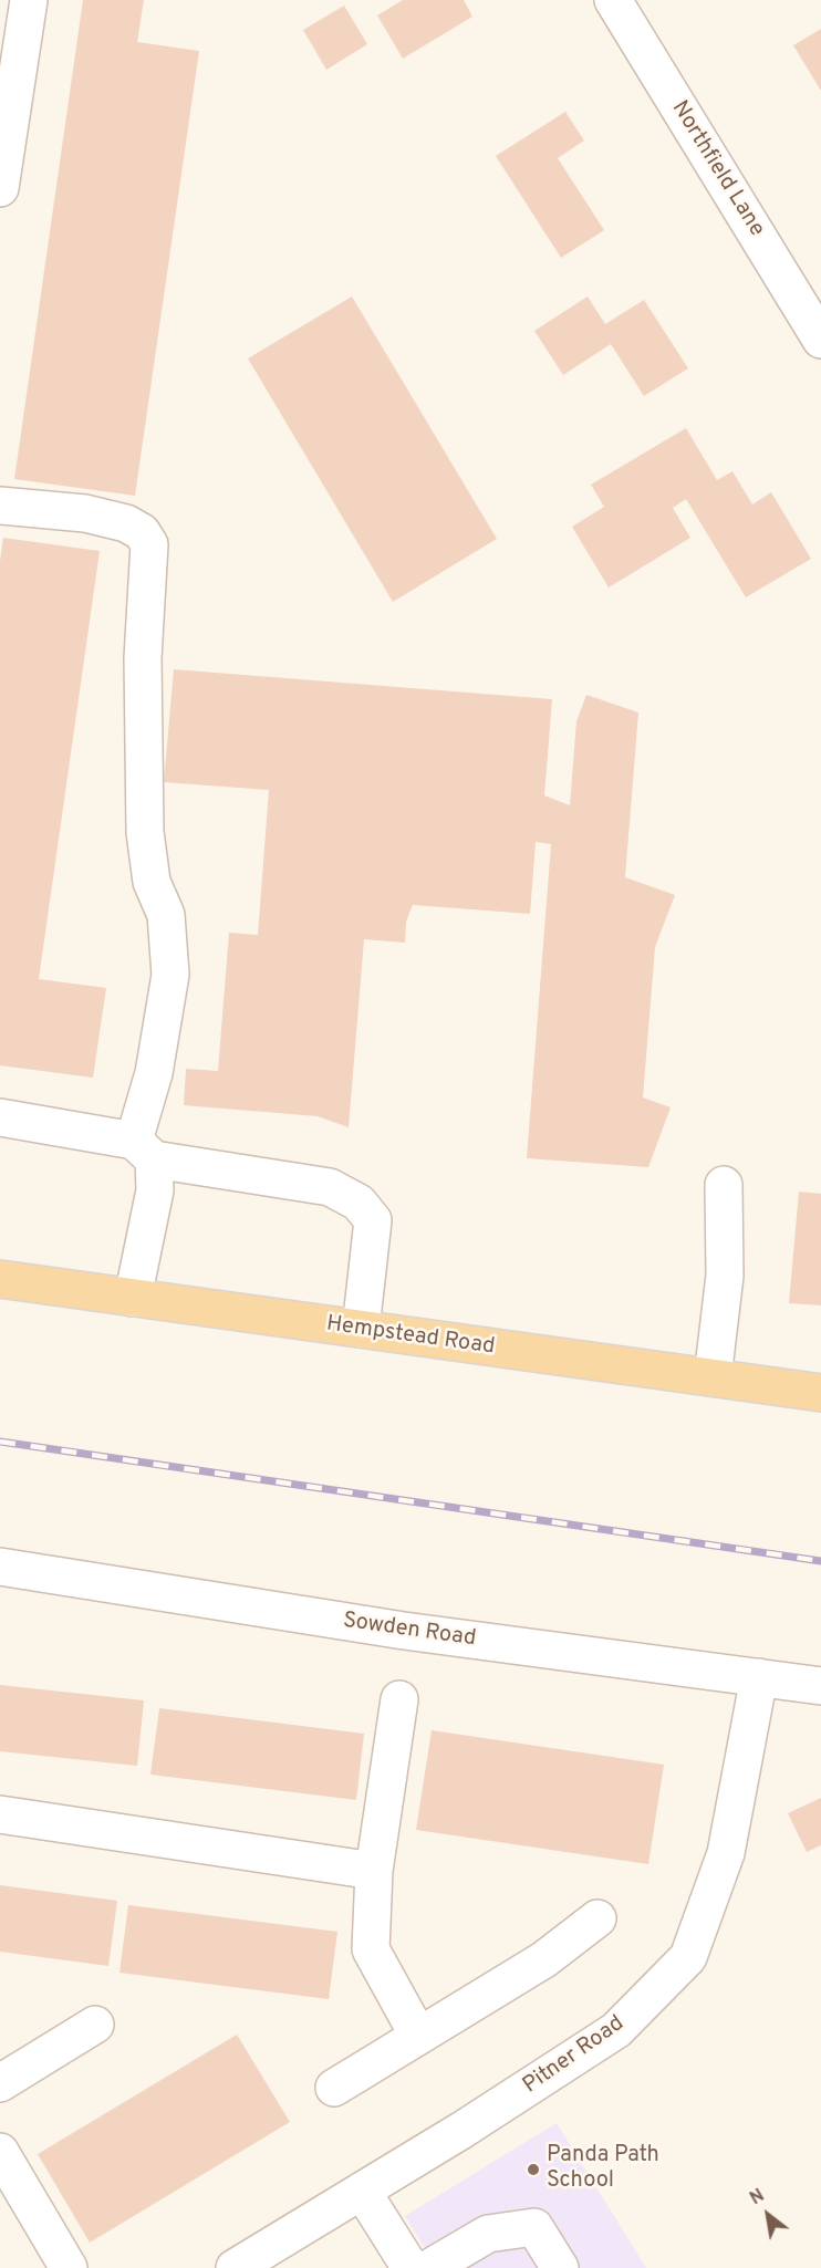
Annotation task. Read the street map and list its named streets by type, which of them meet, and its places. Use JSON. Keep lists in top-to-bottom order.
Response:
{
  "streets": {
    "main road": ["Hempstead Road"],
    "street": ["Northfield Lane", "Sowden Road", "Pitner Road"]
  },
  "crossings": [
    ["Sowden Road", "Pitner Road"]
  ],
  "places": ["Panda Path School"],
  "north": "top left"
}
